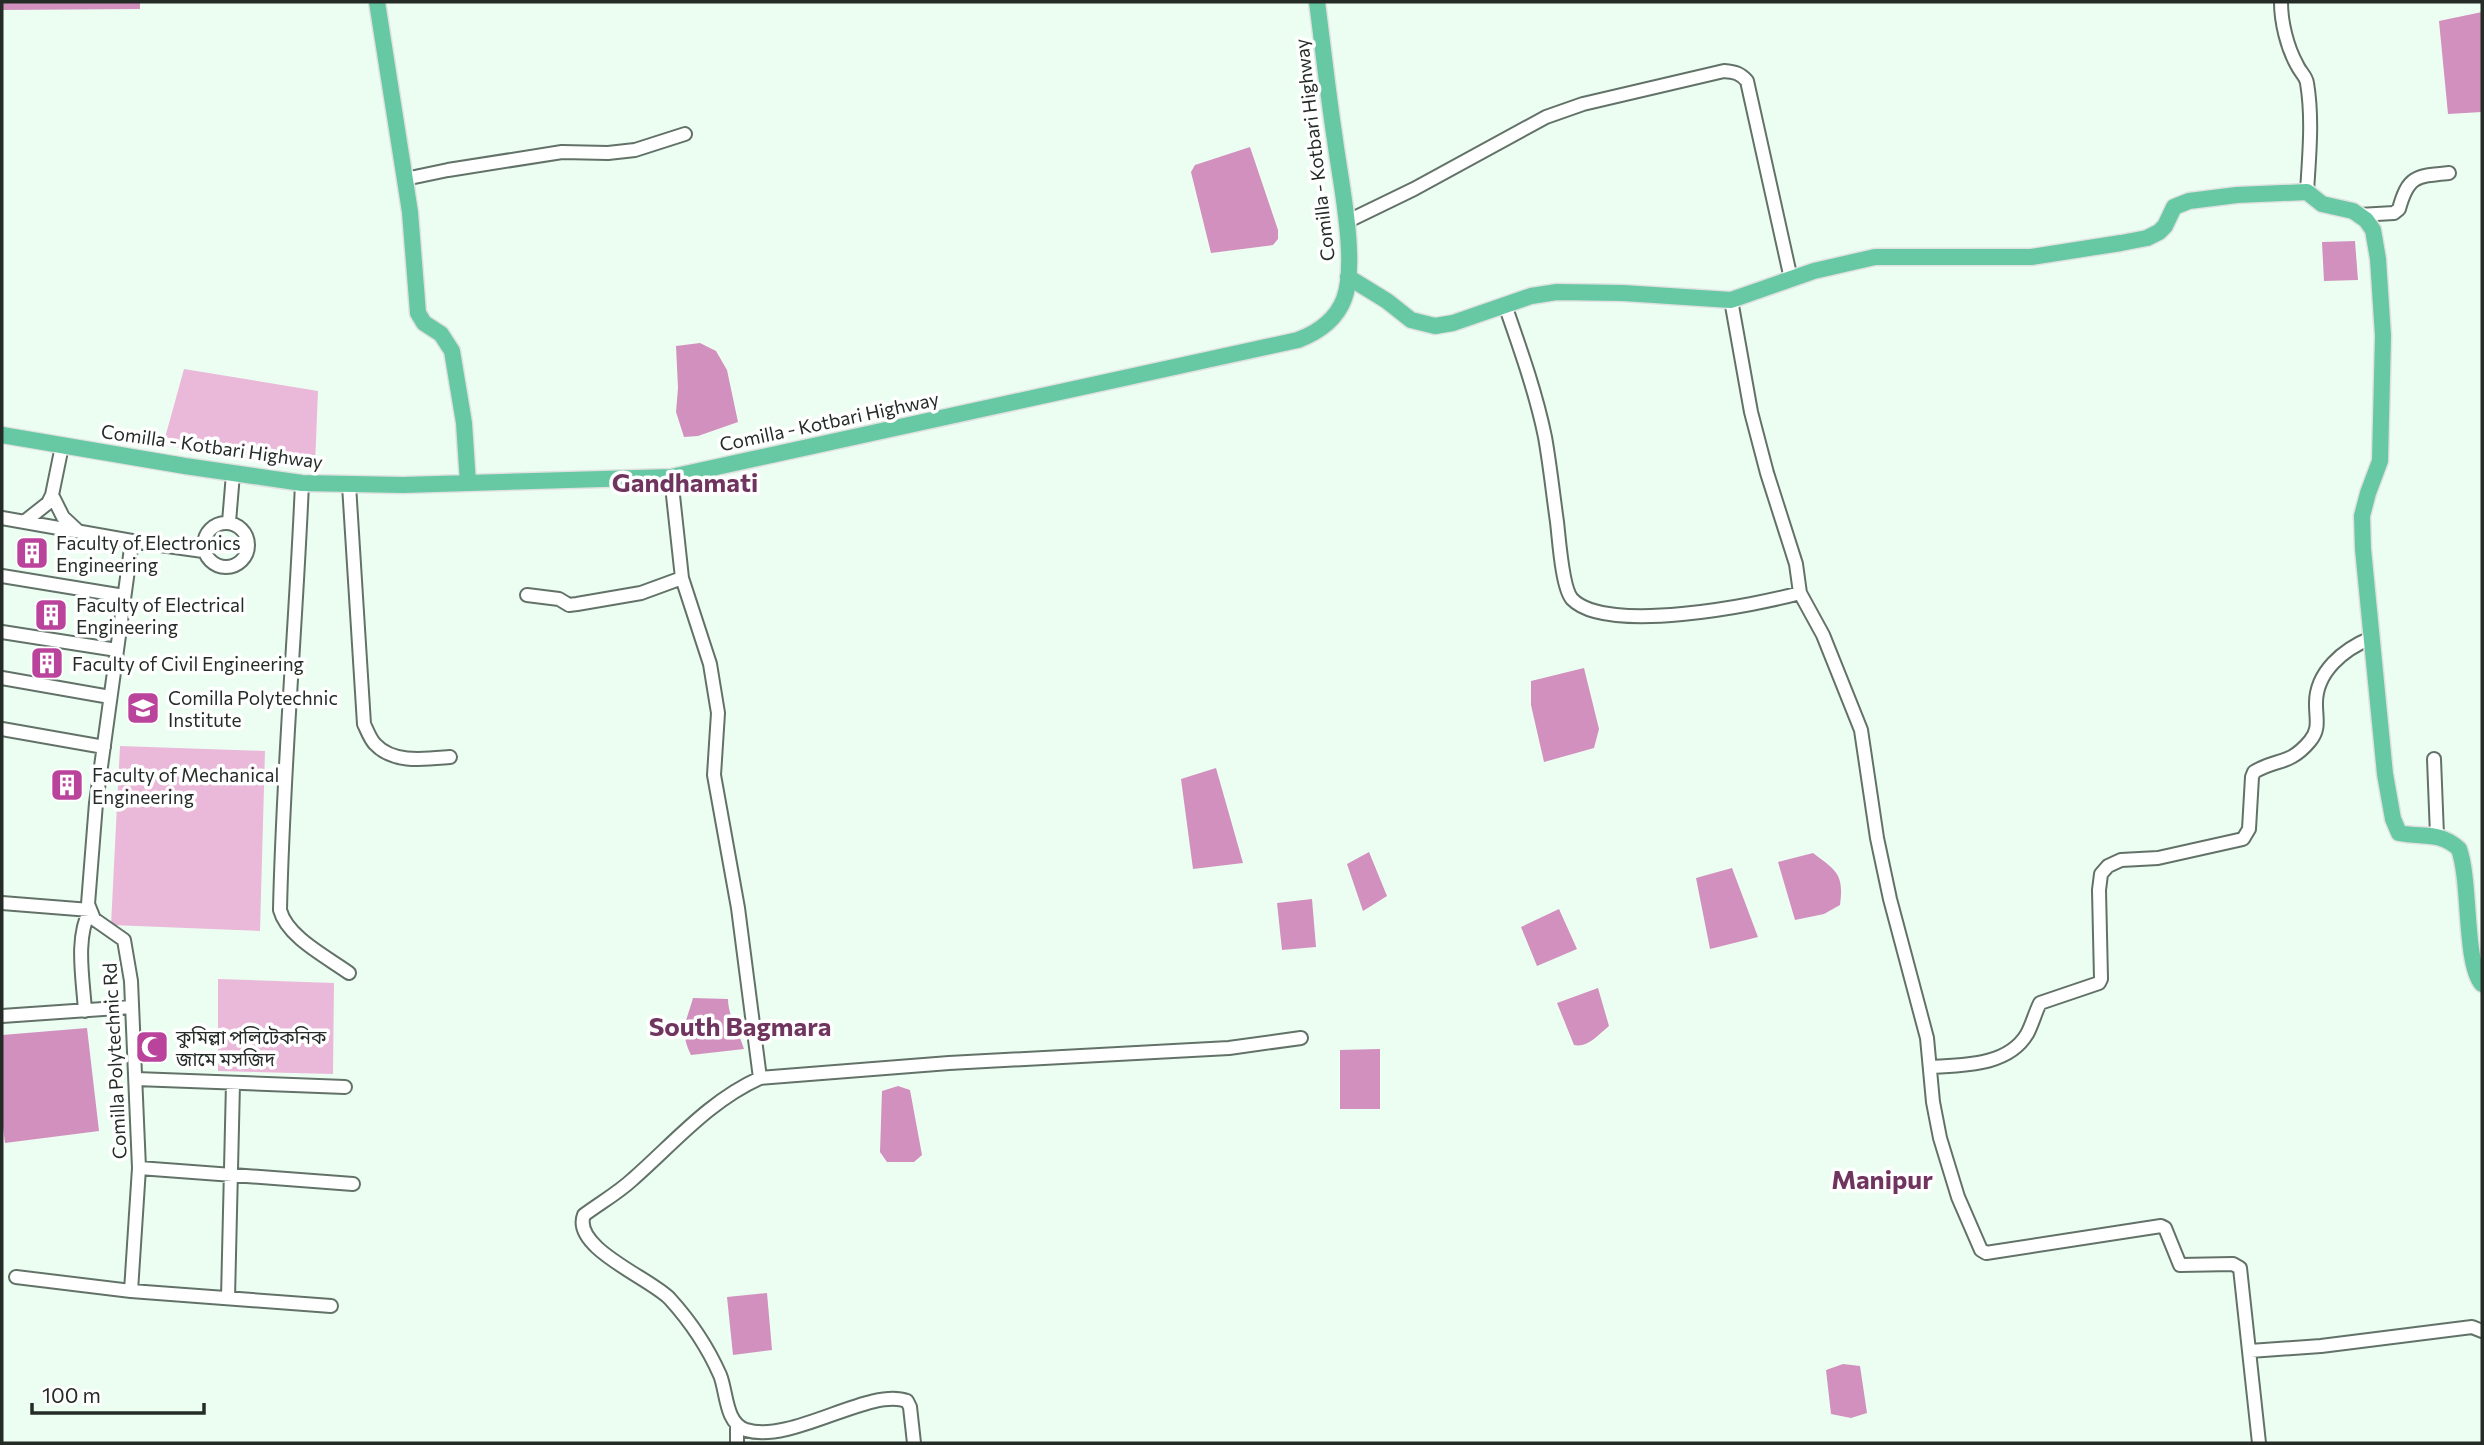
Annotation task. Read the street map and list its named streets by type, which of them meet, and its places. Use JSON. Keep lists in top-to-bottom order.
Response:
{
  "streets": {
    "main road": ["Comilla - Kotbari Highway"],
    "street": ["Comilla Polytechnic Rd"]
  },
  "districts": ["Gandhamati", "South Bagmara", "Manipur"],
  "places": {
    "building": [
      "Faculty of Electronics Engineering",
      "Faculty of Electrical Engineering",
      "Faculty of Civil Engineering",
      "Faculty of Mechanical Engineering"
    ],
    "school or university": ["Comilla Polytechnic Institute"],
    "mosque": ["কুমিল্লা পলিটেকনিক জামে মসজিদ"]
  },
  "scale_bar": "100 m"
}
